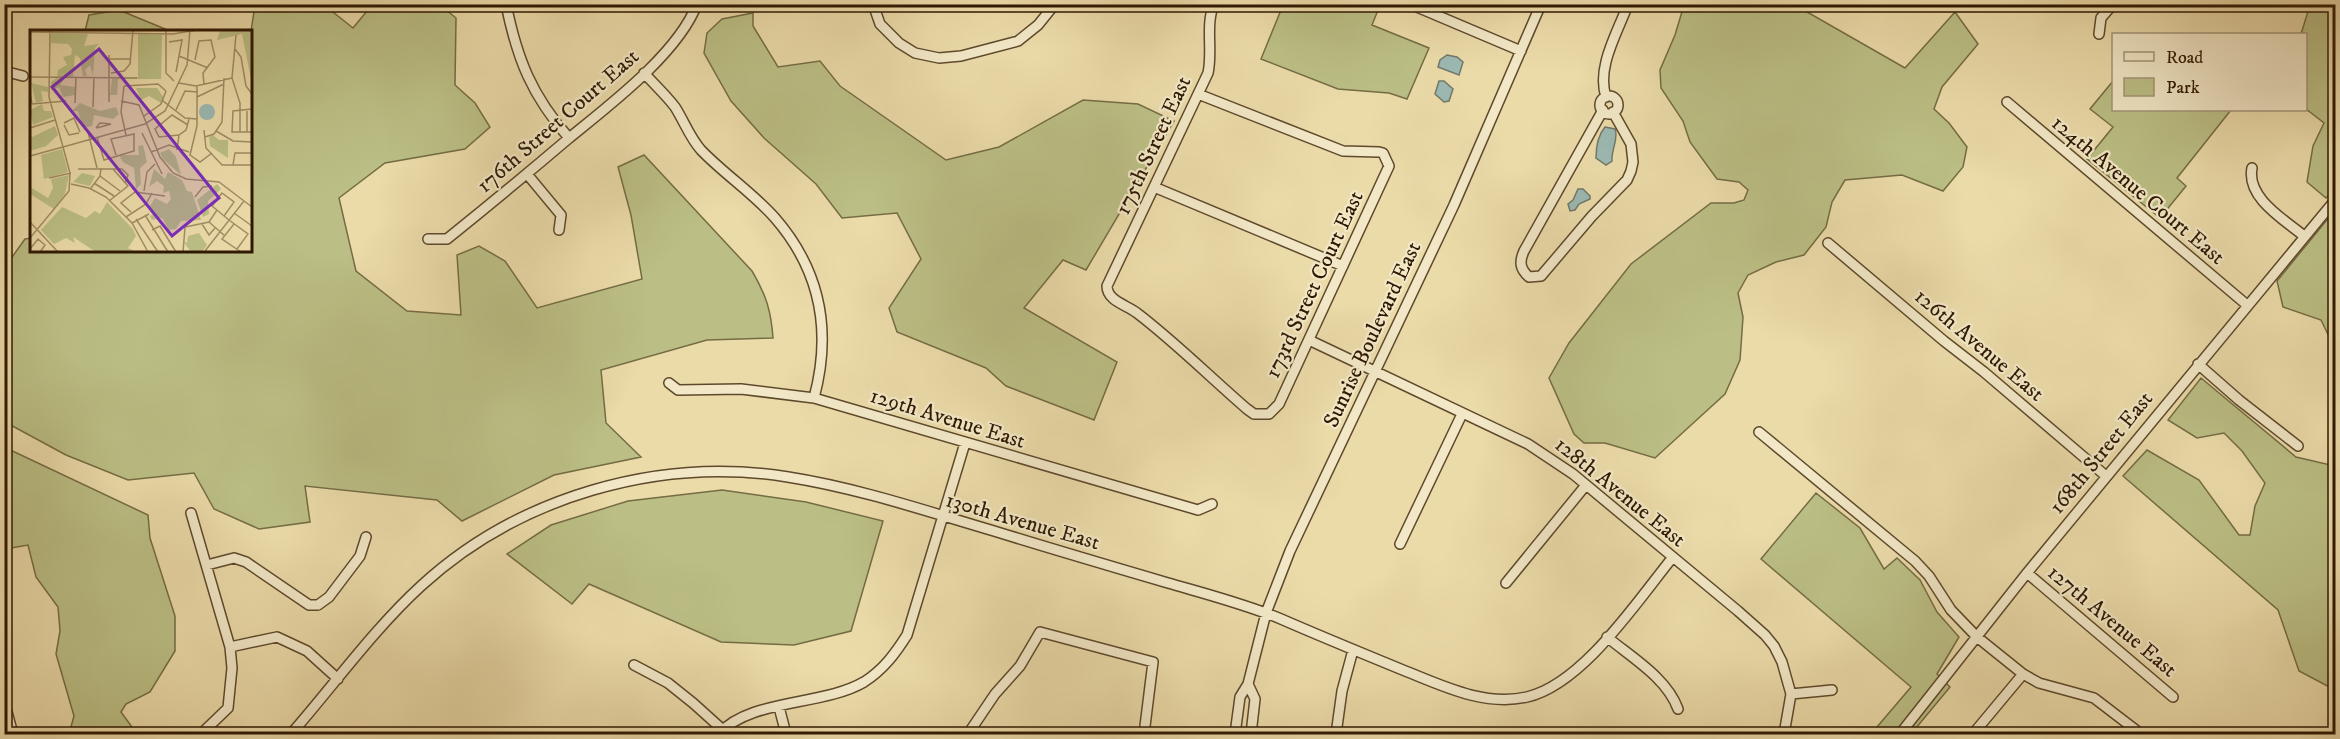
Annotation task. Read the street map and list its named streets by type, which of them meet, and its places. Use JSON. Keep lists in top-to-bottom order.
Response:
{
  "streets": {
    "street": [
      "176th Street Court East",
      "175th Street East",
      "124th Avenue Court East",
      "173rd Street Court East",
      "Sunrise Boulevard East",
      "126th Avenue East",
      "129th Avenue East",
      "168th Street East",
      "128th Avenue East",
      "130th Avenue East",
      "127th Avenue East"
    ]
  },
  "crossings": [
    ["175th Street East", "173rd Street Court East"],
    ["124th Avenue Court East", "168th Street East"],
    ["173rd Street Court East", "128th Avenue East"],
    ["Sunrise Boulevard East", "128th Avenue East"],
    ["Sunrise Boulevard East", "130th Avenue East"],
    ["126th Avenue East", "168th Street East"],
    ["168th Street East", "127th Avenue East"]
  ],
  "legend": ["Road", "Park"]
}
